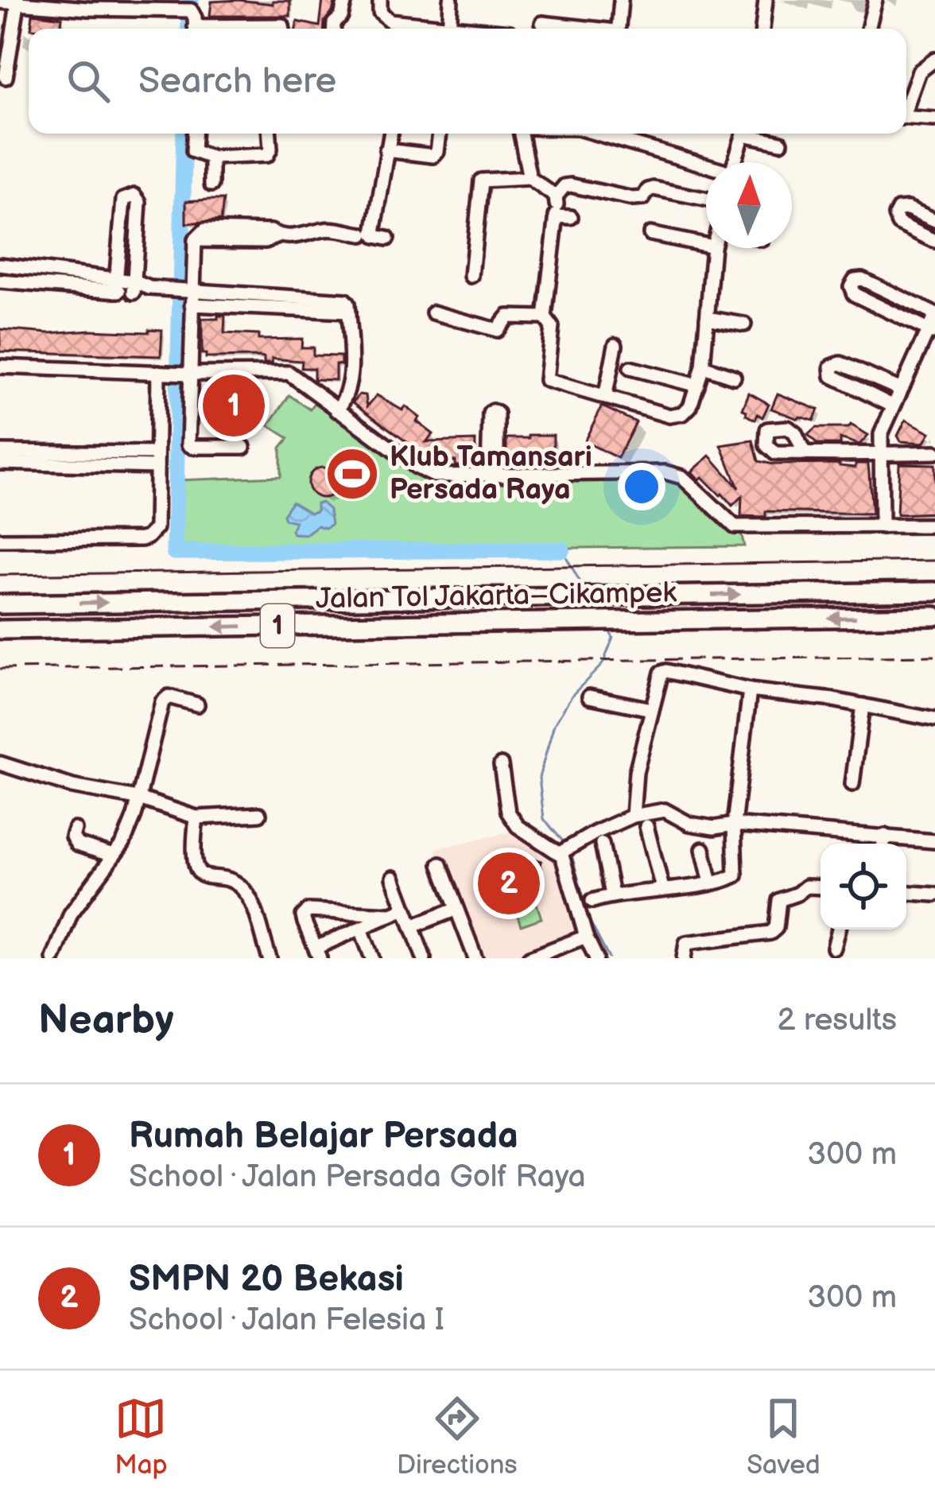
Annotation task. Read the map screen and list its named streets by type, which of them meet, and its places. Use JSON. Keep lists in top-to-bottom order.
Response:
{
  "streets": {
    "highway": ["Jalan Tol Jakarta–Cikampek", "1"]
  },
  "places": {
    "sports": ["Klub Tamansari Persada Raya"]
  },
  "north": "top",
  "page": {
    "search": "Search here",
    "pins": ["1", "2"],
    "heading": ["Nearby", "2 results"],
    "list": [
      {
        "mark": "1",
        "name": "Rumah Belajar Persada",
        "note": "School · Jalan Persada Golf Raya",
        "value": "300 m"
      },
      {
        "mark": "2",
        "name": "SMPN 20 Bekasi",
        "note": "School · Jalan Felesia I",
        "value": "300 m"
      }
    ],
    "nav": ["Map", "Directions", "Saved"]
  }
}
